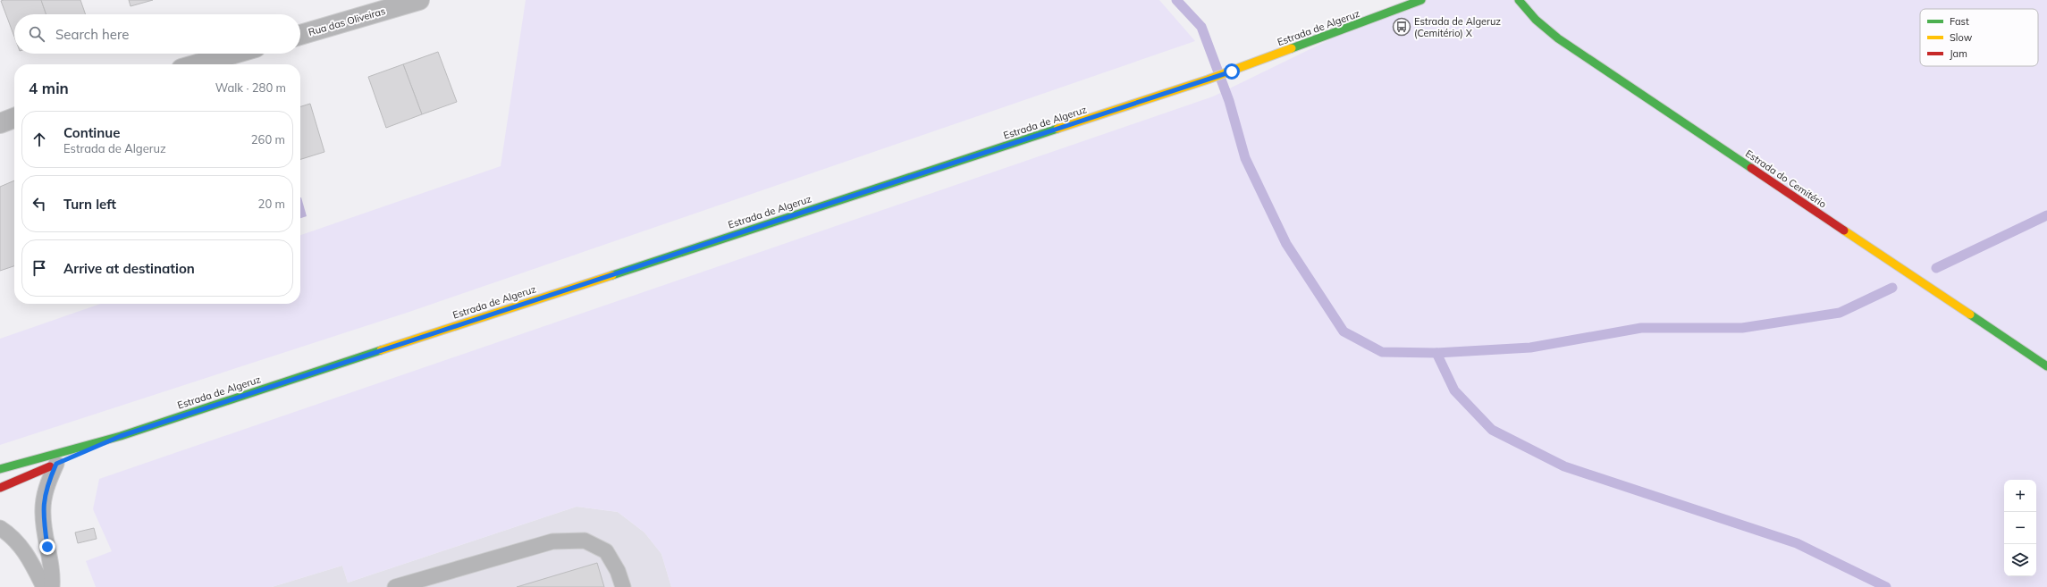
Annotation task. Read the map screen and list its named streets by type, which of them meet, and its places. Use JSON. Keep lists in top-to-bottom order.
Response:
{
  "streets": {
    "main road": ["Estrada de Algeruz", "Estrada do Cemitério"],
    "street": ["Rua das Oliveiras"]
  },
  "places": {
    "bus stop": ["Estrada de Algeruz (Cemitério) X"]
  },
  "legend": ["Fast", "Slow", "Jam"],
  "page": {
    "search": "Search here",
    "heading": ["4 min", "Walk · 280 m"],
    "list": [
      ["Continue", "Estrada de Algeruz", "260 m"],
      ["Turn left", "20 m"],
      "Arrive at destination"
    ],
    "map_buttons": ["+", "−"]
  }
}
